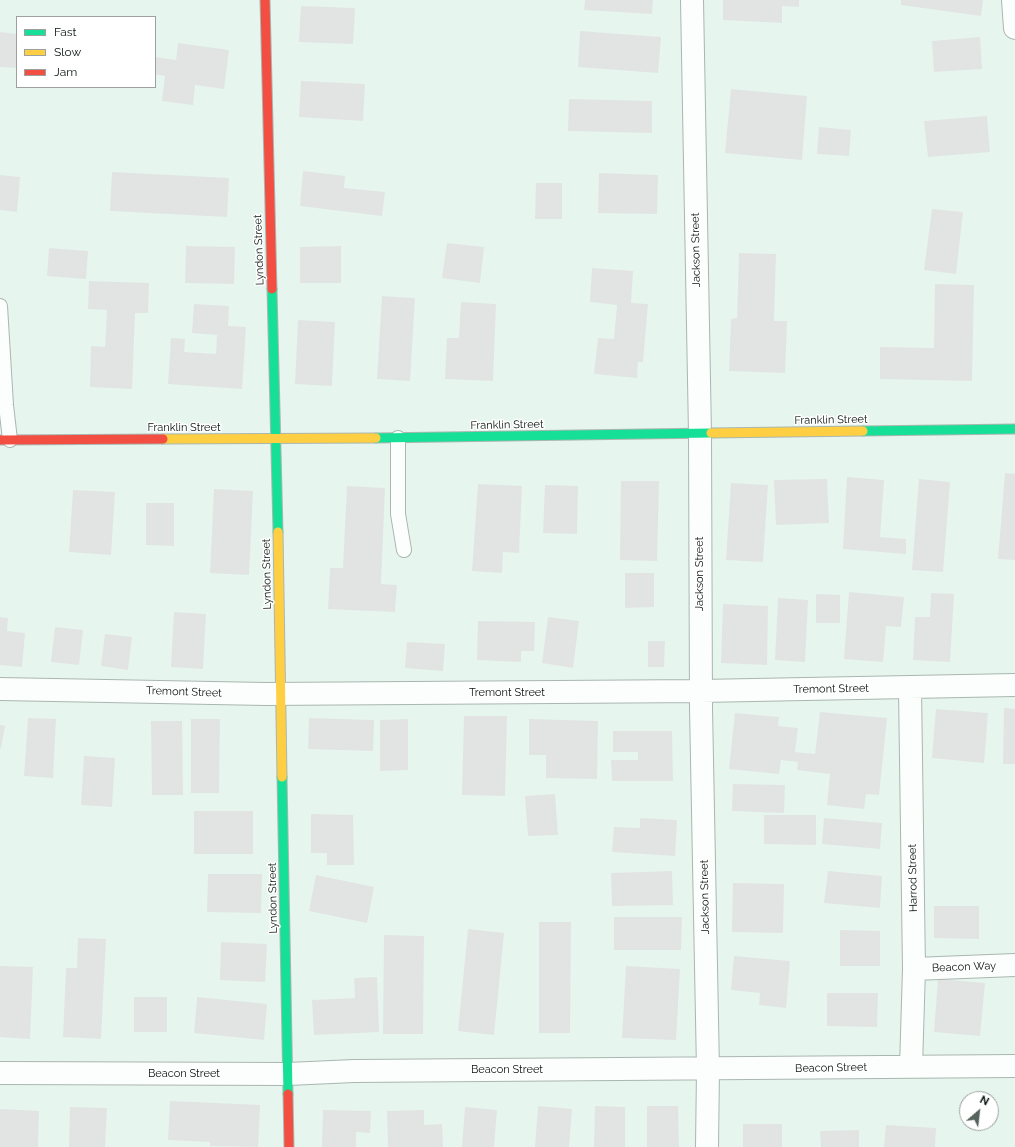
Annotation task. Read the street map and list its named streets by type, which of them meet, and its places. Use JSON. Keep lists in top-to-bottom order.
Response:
{
  "streets": {
    "street": [
      "Lyndon Street",
      "Jackson Street",
      "Franklin Street",
      "Tremont Street",
      "Harrod Street",
      "Beacon Way",
      "Beacon Street"
    ]
  },
  "crossings": [
    ["Lyndon Street", "Franklin Street"],
    ["Lyndon Street", "Tremont Street"],
    ["Lyndon Street", "Beacon Street"],
    ["Jackson Street", "Franklin Street"],
    ["Jackson Street", "Tremont Street"],
    ["Jackson Street", "Beacon Street"],
    ["Tremont Street", "Harrod Street"],
    ["Harrod Street", "Beacon Way"],
    ["Harrod Street", "Beacon Street"]
  ],
  "legend": ["Fast", "Slow", "Jam"],
  "north": "top right"
}
